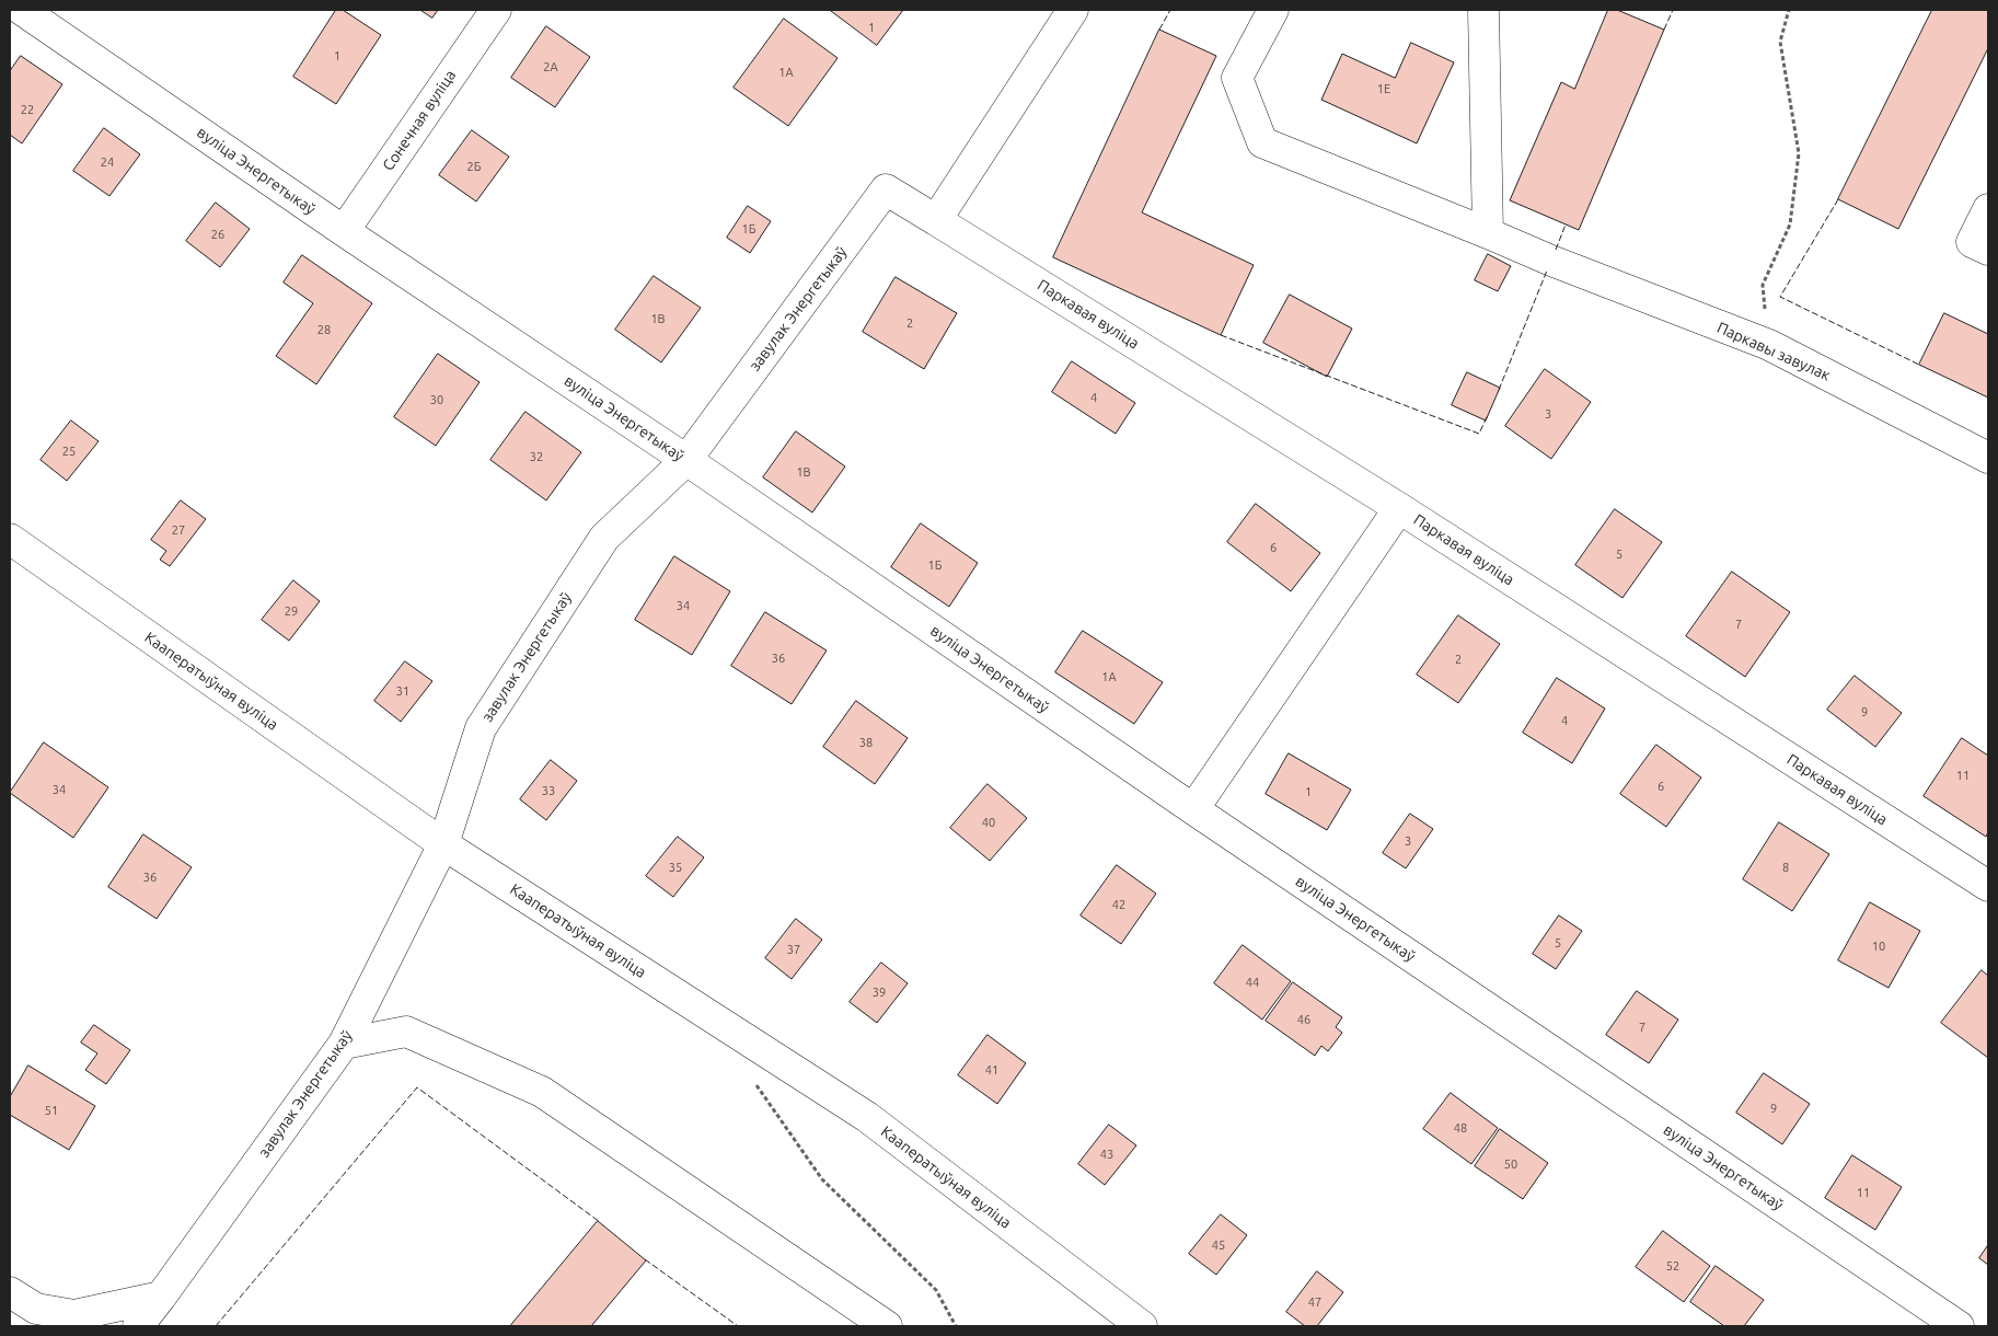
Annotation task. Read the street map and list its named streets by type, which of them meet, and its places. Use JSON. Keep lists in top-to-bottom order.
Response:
{
  "streets": {
    "street": [
      "Сонечная вуліца",
      "вуліца Энергетыкаў",
      "завулак Энергетыкаў",
      "Паркавая вуліца",
      "Паркавы завулак",
      "Кааператыўная вуліца"
    ]
  },
  "crossings": [
    ["Сонечная вуліца", "вуліца Энергетыкаў"],
    ["вуліца Энергетыкаў", "завулак Энергетыкаў"],
    ["завулак Энергетыкаў", "Паркавая вуліца"],
    ["завулак Энергетыкаў", "Кааператыўная вуліца"]
  ],
  "house_numbers": [
    "1",
    "1",
    "2А",
    "1А",
    "1Е",
    "22",
    "24",
    "2Б",
    "1Б",
    "26",
    "1В",
    "2",
    "28",
    "4",
    "30",
    "3",
    "25",
    "32",
    "1В",
    "27",
    "6",
    "5",
    "1Б",
    "34",
    "29",
    "7",
    "36",
    "2",
    "1А",
    "31",
    "9",
    "4",
    "38",
    "11",
    "6",
    "34",
    "33",
    "1",
    "40",
    "3",
    "35",
    "8",
    "36",
    "42",
    "5",
    "10",
    "37",
    "44",
    "39",
    "46",
    "7",
    "41",
    "9",
    "51",
    "48",
    "43",
    "50",
    "11",
    "45",
    "52",
    "47"
  ]
}
